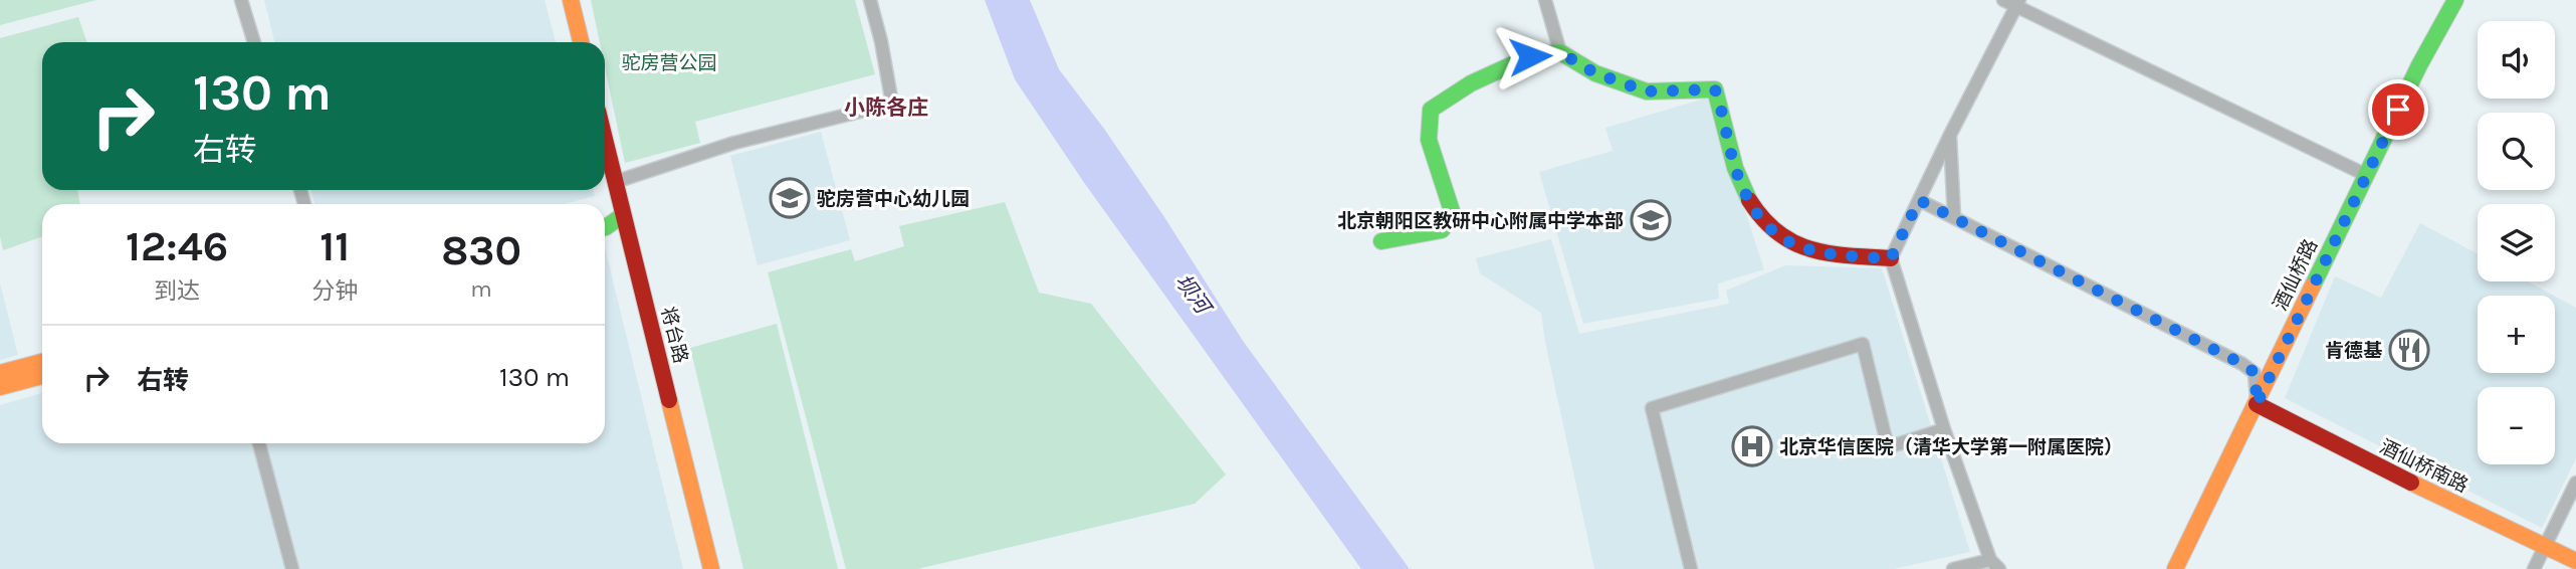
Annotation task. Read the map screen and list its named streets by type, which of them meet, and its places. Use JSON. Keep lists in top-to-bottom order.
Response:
{
  "streets": {
    "street": ["酒仙桥路", "将台路", "酒仙桥南路"]
  },
  "crossings": [
    ["酒仙桥路", "酒仙桥南路"]
  ],
  "districts": ["小陈各庄"],
  "water": ["坝河"],
  "parks": ["驼房营公园"],
  "places": {
    "school or university": ["驼房营中心幼儿园", "北京朝阳区教研中心附属中学本部"],
    "restaurant": ["肯德基"],
    "hospital": ["北京华信医院（清华大学第一附属医院）"]
  },
  "page": {
    "map_buttons": ["+", "−"],
    "turn": ["130 m", "右转"],
    "eta": [
      "12:46",
      "到达",
      "11",
      "分钟",
      "830",
      "m"
    ],
    "list": [
      {
        "name": "右转",
        "value": "130 m"
      }
    ]
  }
}
